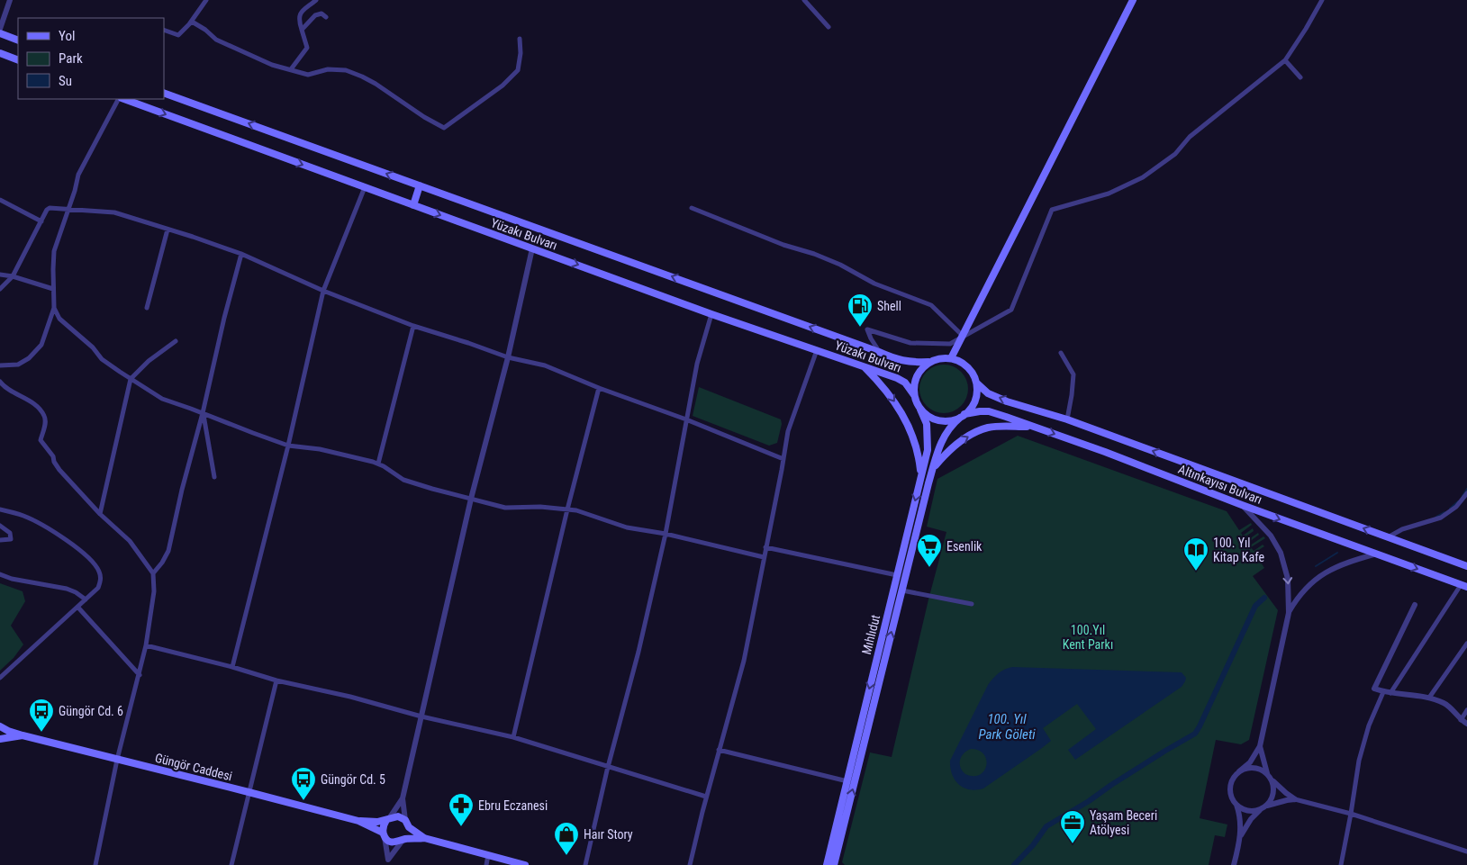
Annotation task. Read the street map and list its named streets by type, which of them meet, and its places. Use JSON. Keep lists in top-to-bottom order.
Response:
{
  "streets": {
    "main road": [
      "Yüzakı Bulvarı",
      "Altınkayısı Bulvarı",
      "Mıhlıdut",
      "Güngör Caddesi"
    ]
  },
  "crossings": [
    ["Yüzakı Bulvarı", "Altınkayısı Bulvarı"],
    ["Yüzakı Bulvarı", "Mıhlıdut"],
    ["Altınkayısı Bulvarı", "Mıhlıdut"]
  ],
  "water": ["100. Yıl Park Göleti"],
  "parks": ["100.Yıl Kent Parkı"],
  "places": {
    "fuel station": ["Shell"],
    "supermarket": ["Esenlik"],
    "library": ["100. Yıl Kitap Kafe"],
    "bus stop": ["Güngör Cd. 6", "Güngör Cd. 5"],
    "pharmacy": ["Ebru Eczanesi"],
    "office": ["Yaşam Beceri Atölyesi"],
    "shop": ["Haır Story"]
  },
  "legend": ["Yol", "Park", "Su"]
}
